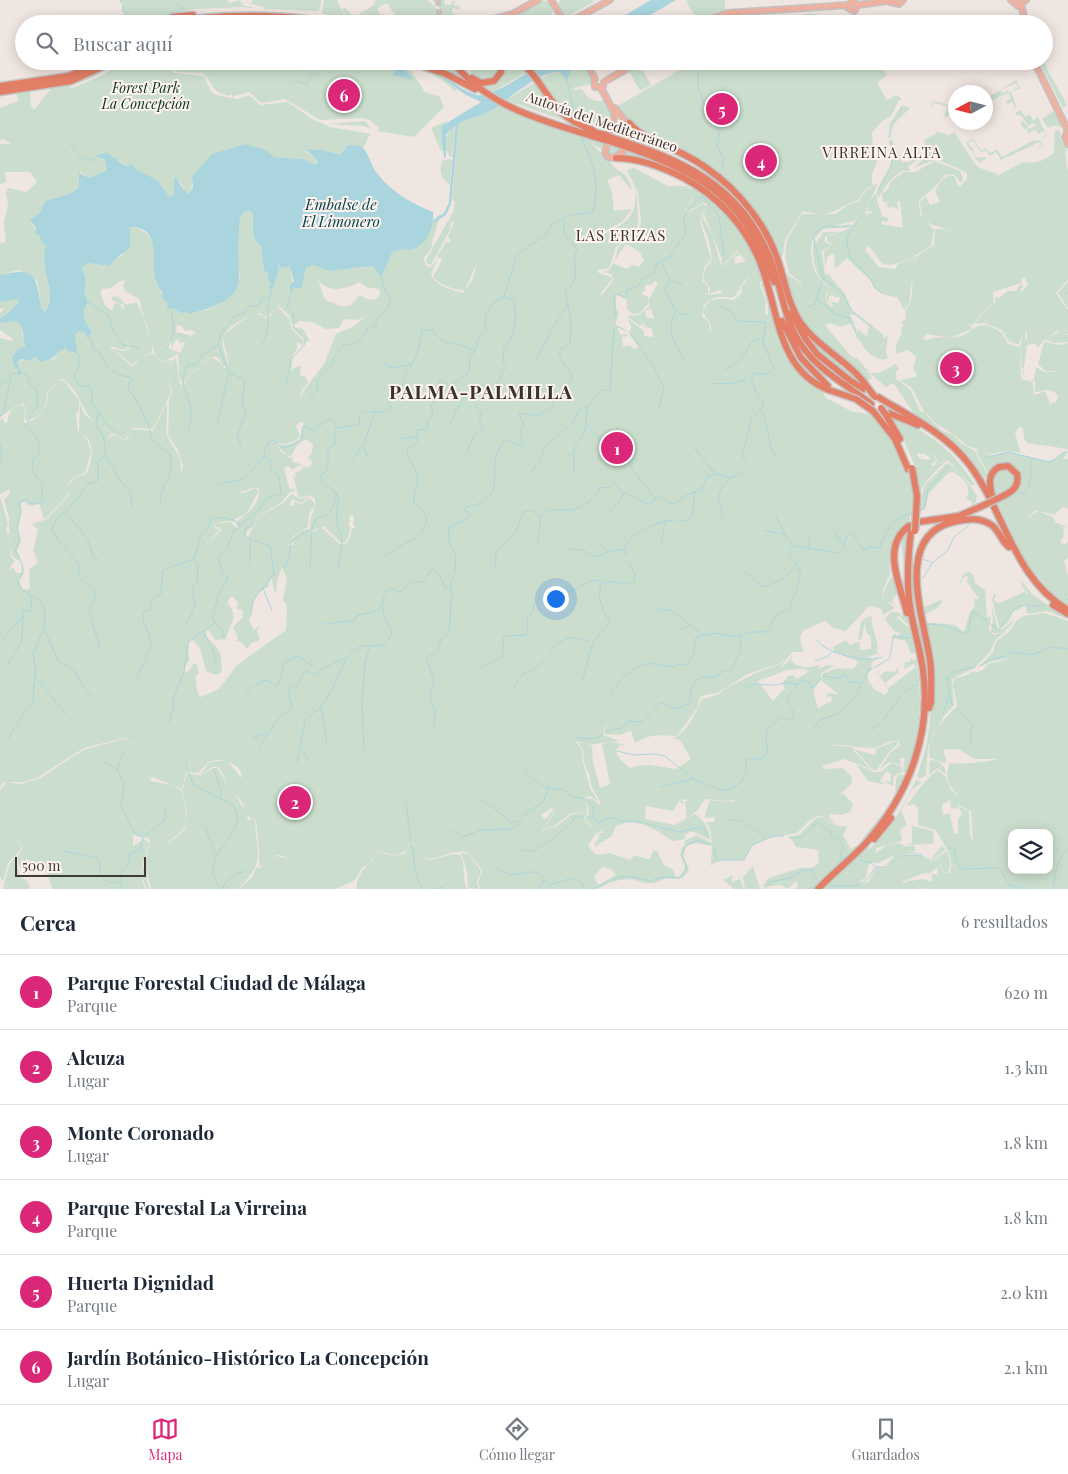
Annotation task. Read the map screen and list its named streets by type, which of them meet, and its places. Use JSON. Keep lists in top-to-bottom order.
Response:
{
  "streets": {
    "highway": ["Autovía del Mediterráneo"]
  },
  "districts": ["VIRREINA ALTA", "LAS ERIZAS", "PALMA-PALMILLA"],
  "water": ["Embalse de El Limonero"],
  "parks": ["Forest Park La Concepción"],
  "scale_bar": "500 m",
  "north": "left",
  "page": {
    "search": "Buscar aquí",
    "pins": [
      "6",
      "5",
      "4",
      "3",
      "1",
      "2"
    ],
    "scale": "500 m",
    "heading": ["Cerca", "6 resultados"],
    "list": [
      {
        "mark": "1",
        "name": "Parque Forestal Ciudad de Málaga",
        "note": "Parque",
        "value": "620 m"
      },
      {
        "mark": "2",
        "name": "Alcuza",
        "note": "Lugar",
        "value": "1.3 km"
      },
      {
        "mark": "3",
        "name": "Monte Coronado",
        "note": "Lugar",
        "value": "1.8 km"
      },
      {
        "mark": "4",
        "name": "Parque Forestal La Virreina",
        "note": "Parque",
        "value": "1.8 km"
      },
      {
        "mark": "5",
        "name": "Huerta Dignidad",
        "note": "Parque",
        "value": "2.0 km"
      },
      {
        "mark": "6",
        "name": "Jardín Botánico-Histórico La Concepción",
        "note": "Lugar",
        "value": "2.1 km"
      }
    ],
    "nav": ["Mapa", "Cómo llegar", "Guardados"]
  }
}
